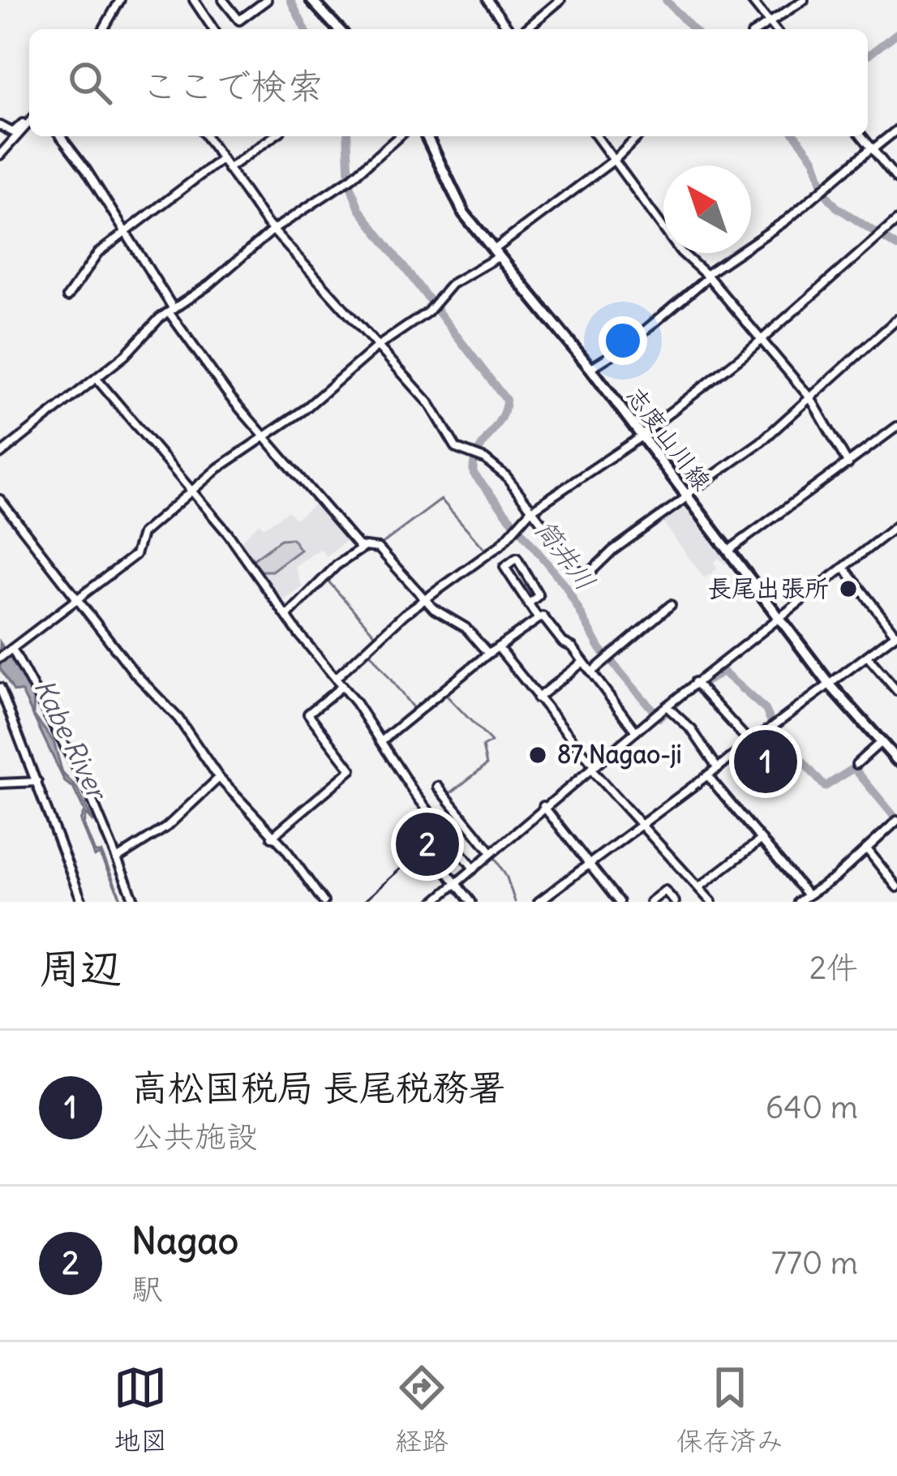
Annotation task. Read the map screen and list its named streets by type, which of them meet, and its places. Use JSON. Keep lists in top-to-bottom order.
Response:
{
  "streets": {
    "main road": ["志度山川線"]
  },
  "water": ["筒井川", "Kabe River"],
  "places": ["長尾出張所", "87 Nagao-ji"],
  "north": "top left",
  "page": {
    "search": "ここで検索",
    "pins": ["1", "2"],
    "heading": ["周辺", "2件"],
    "list": [
      {
        "mark": "1",
        "name": "高松国税局 長尾税務署",
        "note": "公共施設",
        "value": "640 m"
      },
      {
        "mark": "2",
        "name": "Nagao",
        "note": "駅",
        "value": "770 m"
      }
    ],
    "nav": ["地図", "経路", "保存済み"]
  }
}
